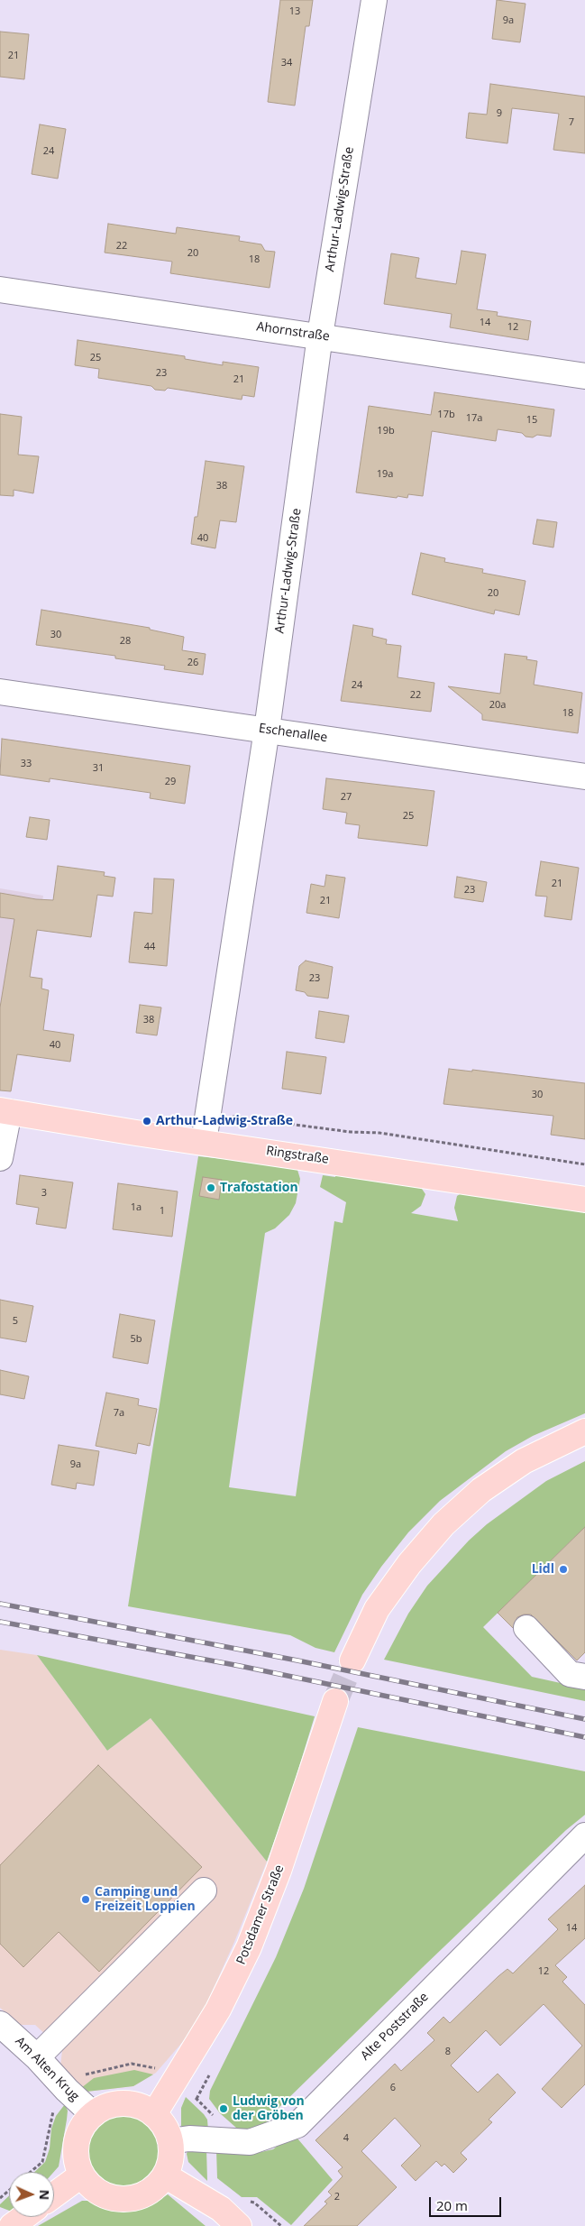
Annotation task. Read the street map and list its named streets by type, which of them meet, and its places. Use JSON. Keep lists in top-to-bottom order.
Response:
{
  "streets": {
    "main road": ["Ringstraße", "Potsdamer Straße"],
    "street": [
      "Arthur-Ladwig-Straße",
      "Ahornstraße",
      "Eschenallee",
      "Alte Poststraße",
      "Am Alten Krug"
    ]
  },
  "crossings": [
    ["Arthur-Ladwig-Straße", "Ahornstraße"],
    ["Arthur-Ladwig-Straße", "Eschenallee"],
    ["Arthur-Ladwig-Straße", "Ringstraße"],
    ["Potsdamer Straße", "Alte Poststraße"],
    ["Potsdamer Straße", "Am Alten Krug"],
    ["Alte Poststraße", "Am Alten Krug"]
  ],
  "places": [
    "Arthur-Ladwig-Straße",
    "Trafostation",
    "Lidl",
    "Camping und Freizeit Loppien",
    "Ludwig von der Gröben"
  ],
  "house_numbers": [
    "13",
    "9a",
    "21",
    "34",
    "9",
    "7",
    "24",
    "22",
    "20",
    "18",
    "14",
    "12",
    "25",
    "23",
    "21",
    "17b",
    "17a",
    "15",
    "19b",
    "19a",
    "38",
    "40",
    "20",
    "30",
    "28",
    "26",
    "24",
    "22",
    "20a",
    "18",
    "33",
    "31",
    "29",
    "27",
    "25",
    "21",
    "23",
    "21",
    "44",
    "23",
    "38",
    "40",
    "30",
    "3",
    "1a",
    "1",
    "5",
    "5b",
    "7a",
    "9a",
    "14",
    "12",
    "8",
    "6",
    "4",
    "2"
  ],
  "scale_bar": "20 m",
  "north": "right"
}
